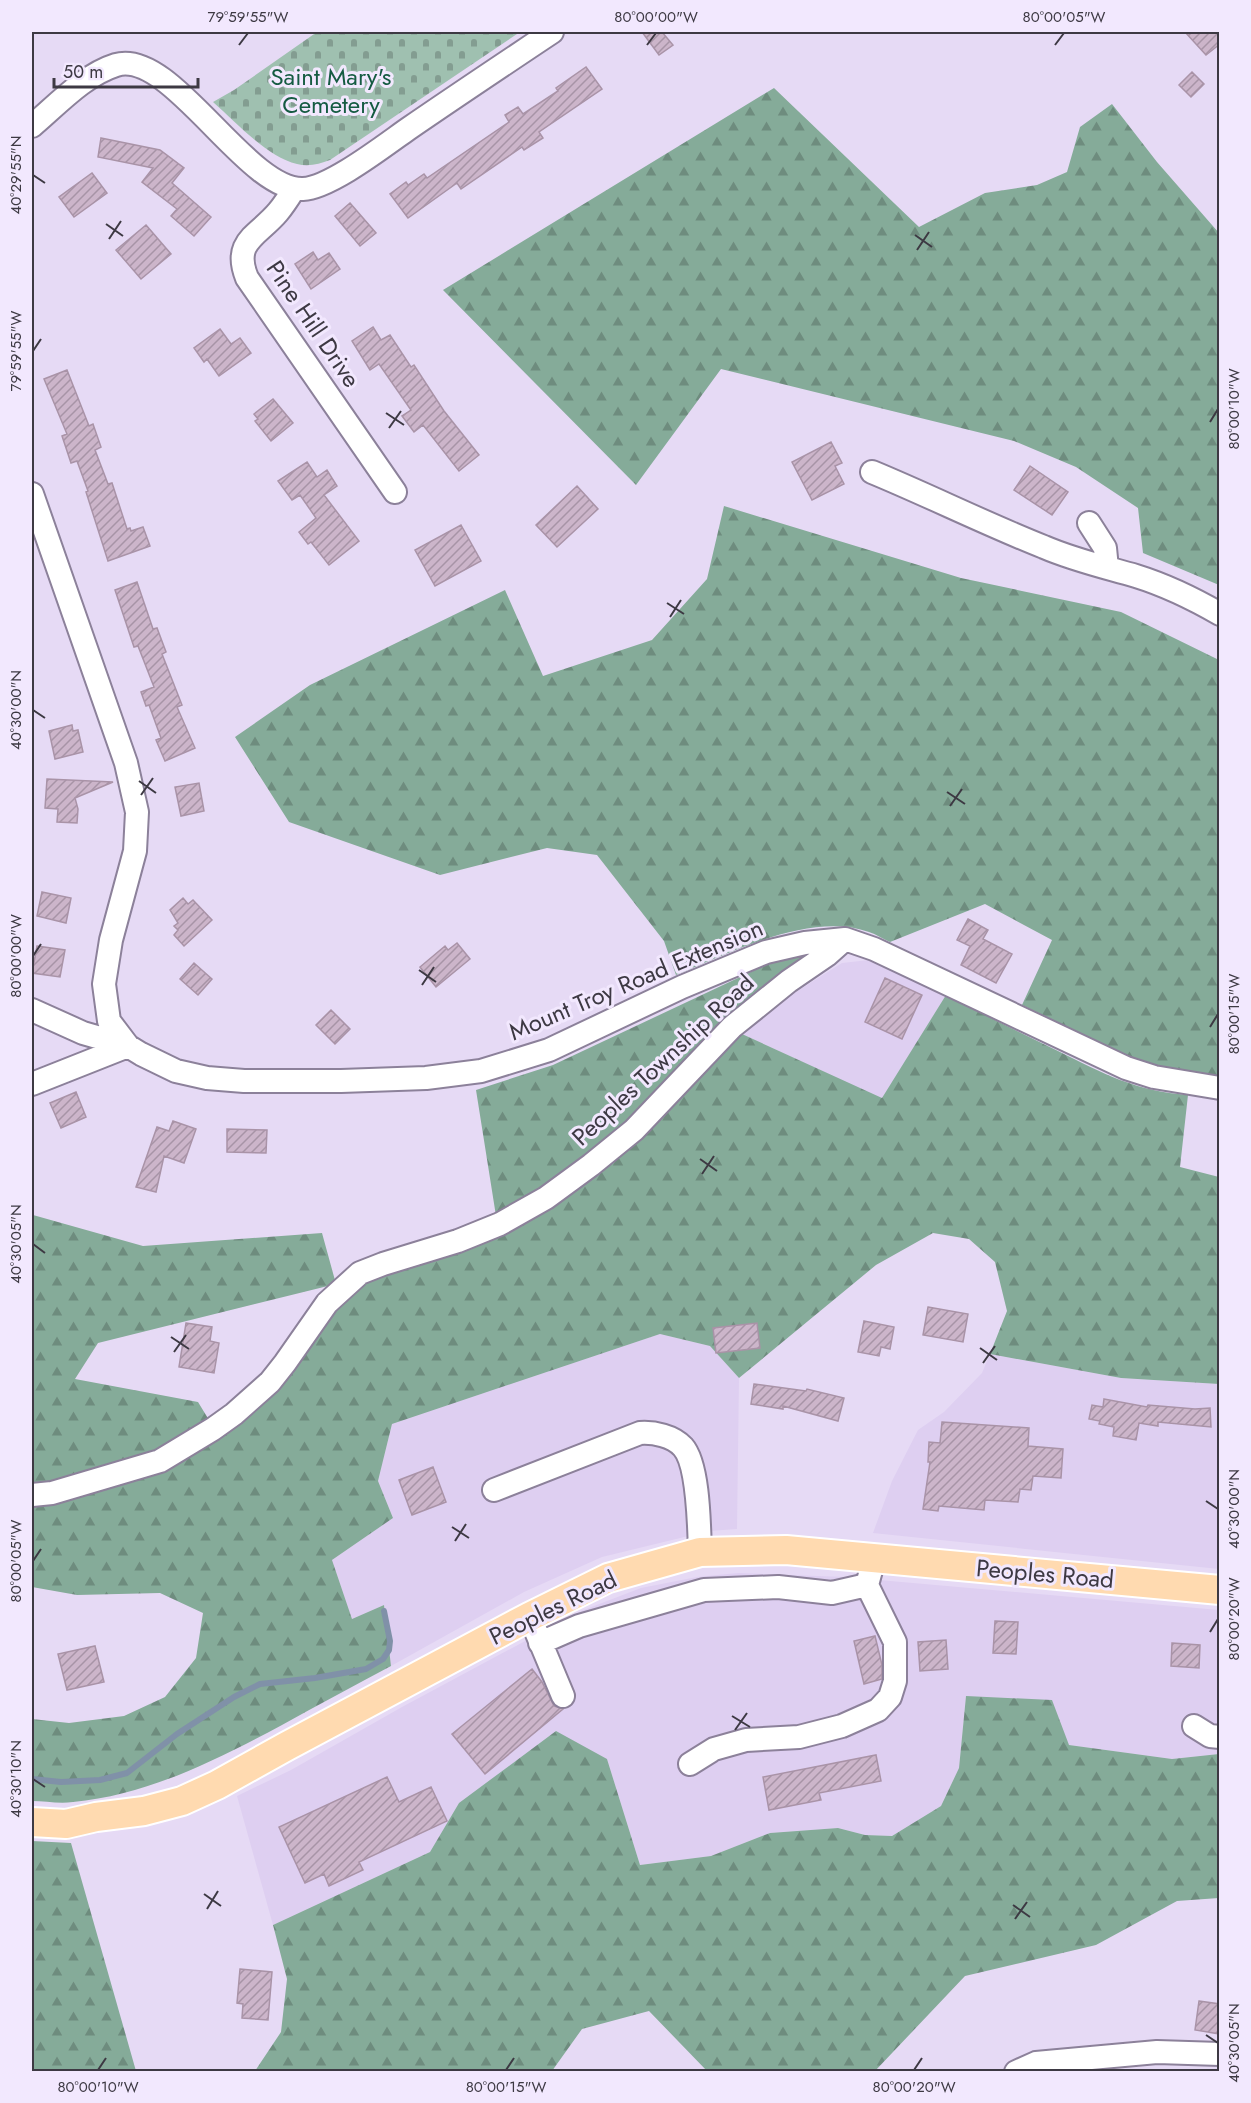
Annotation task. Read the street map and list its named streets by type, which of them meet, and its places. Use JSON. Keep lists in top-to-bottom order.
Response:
{
  "streets": {
    "main road": ["Peoples Road"],
    "street": ["Pine Hill Drive", "Mount Troy Road Extension", "Peoples Township Road"]
  },
  "crossings": [
    ["Mount Troy Road Extension", "Peoples Township Road"]
  ],
  "parks": ["Saint Mary's Cemetery"],
  "scale_bar": "50 m",
  "coordinates": [
    "79°59'55\"W",
    "80°00'00\"W",
    "80°00'05\"W",
    "40°29'55\"N",
    "80°00'10\"W",
    "40°30'00\"N",
    "80°00'15\"W",
    "40°30'05\"N",
    "80°00'20\"W",
    "40°30'10\"N"
  ]
}
